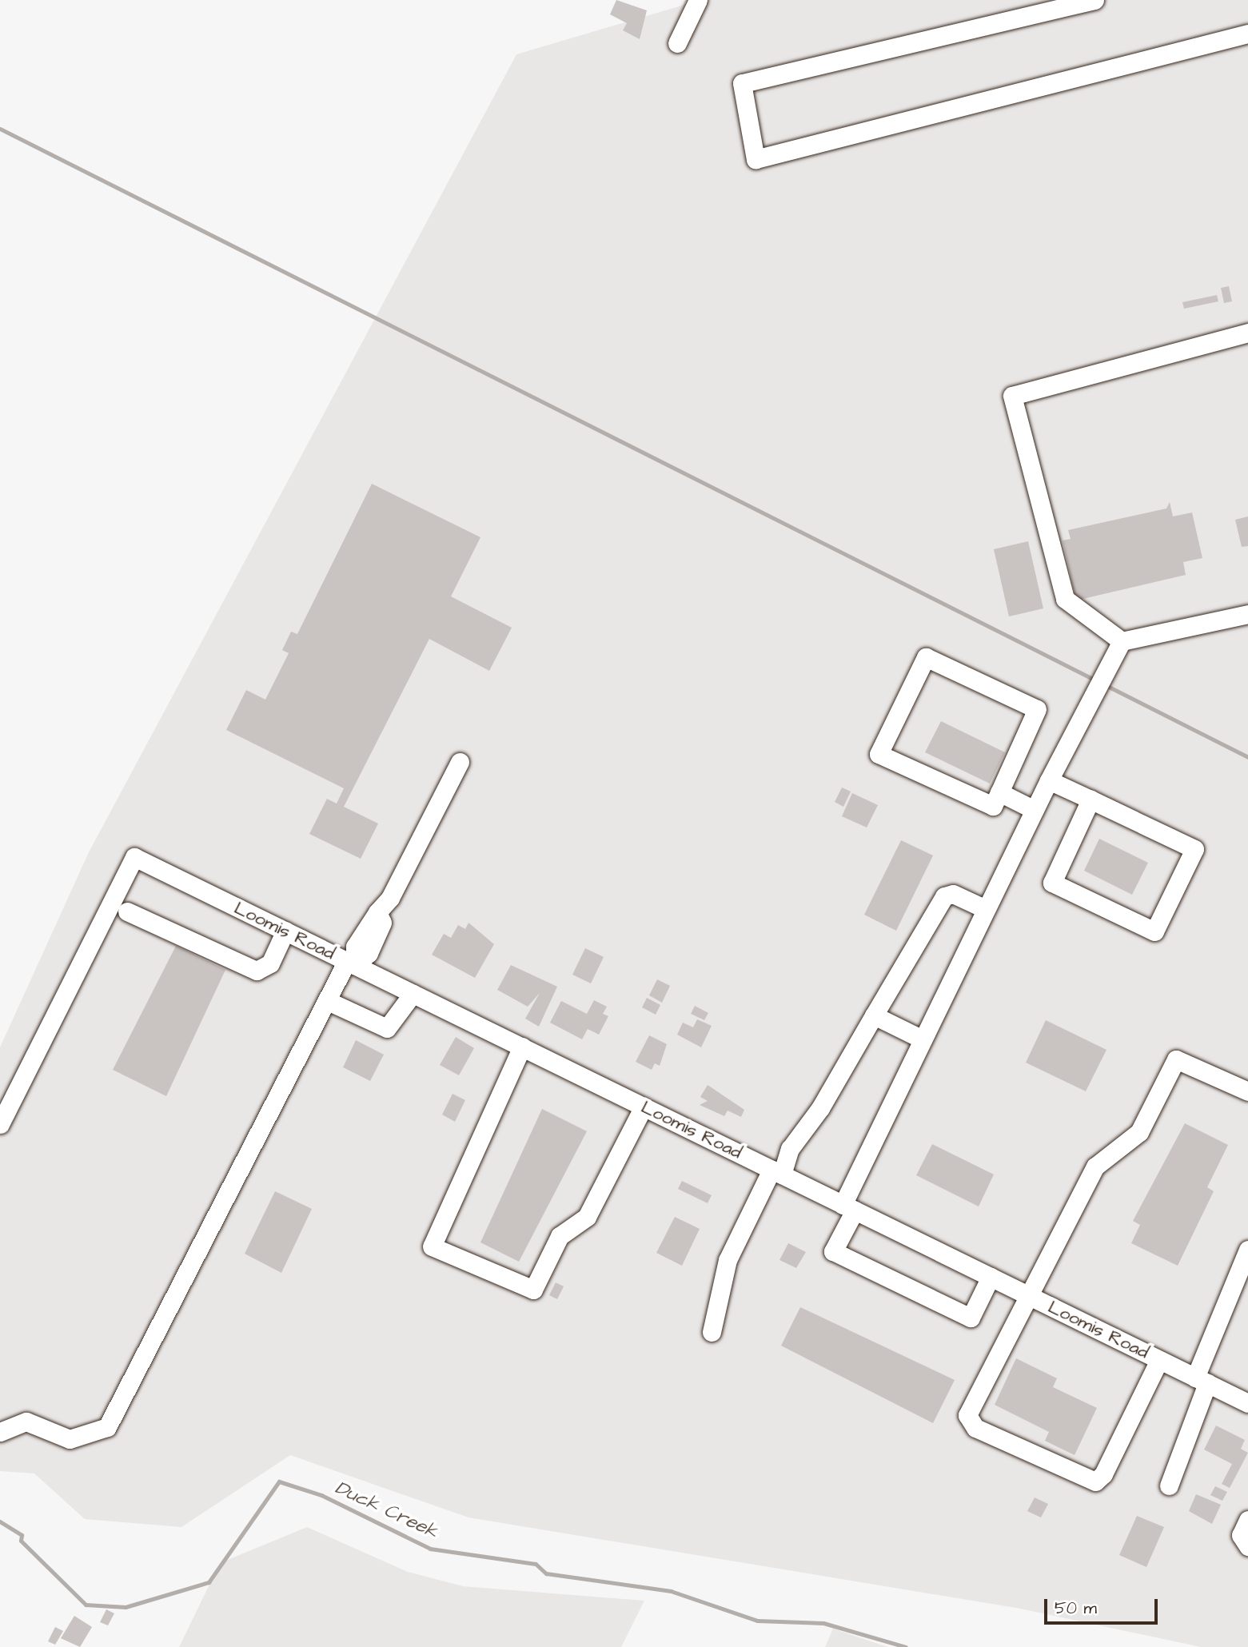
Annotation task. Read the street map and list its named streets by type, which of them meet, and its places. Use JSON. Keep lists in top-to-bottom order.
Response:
{
  "streets": {
    "street": ["Loomis Road"]
  },
  "water": ["Duck Creek"],
  "scale_bar": "50 m"
}
